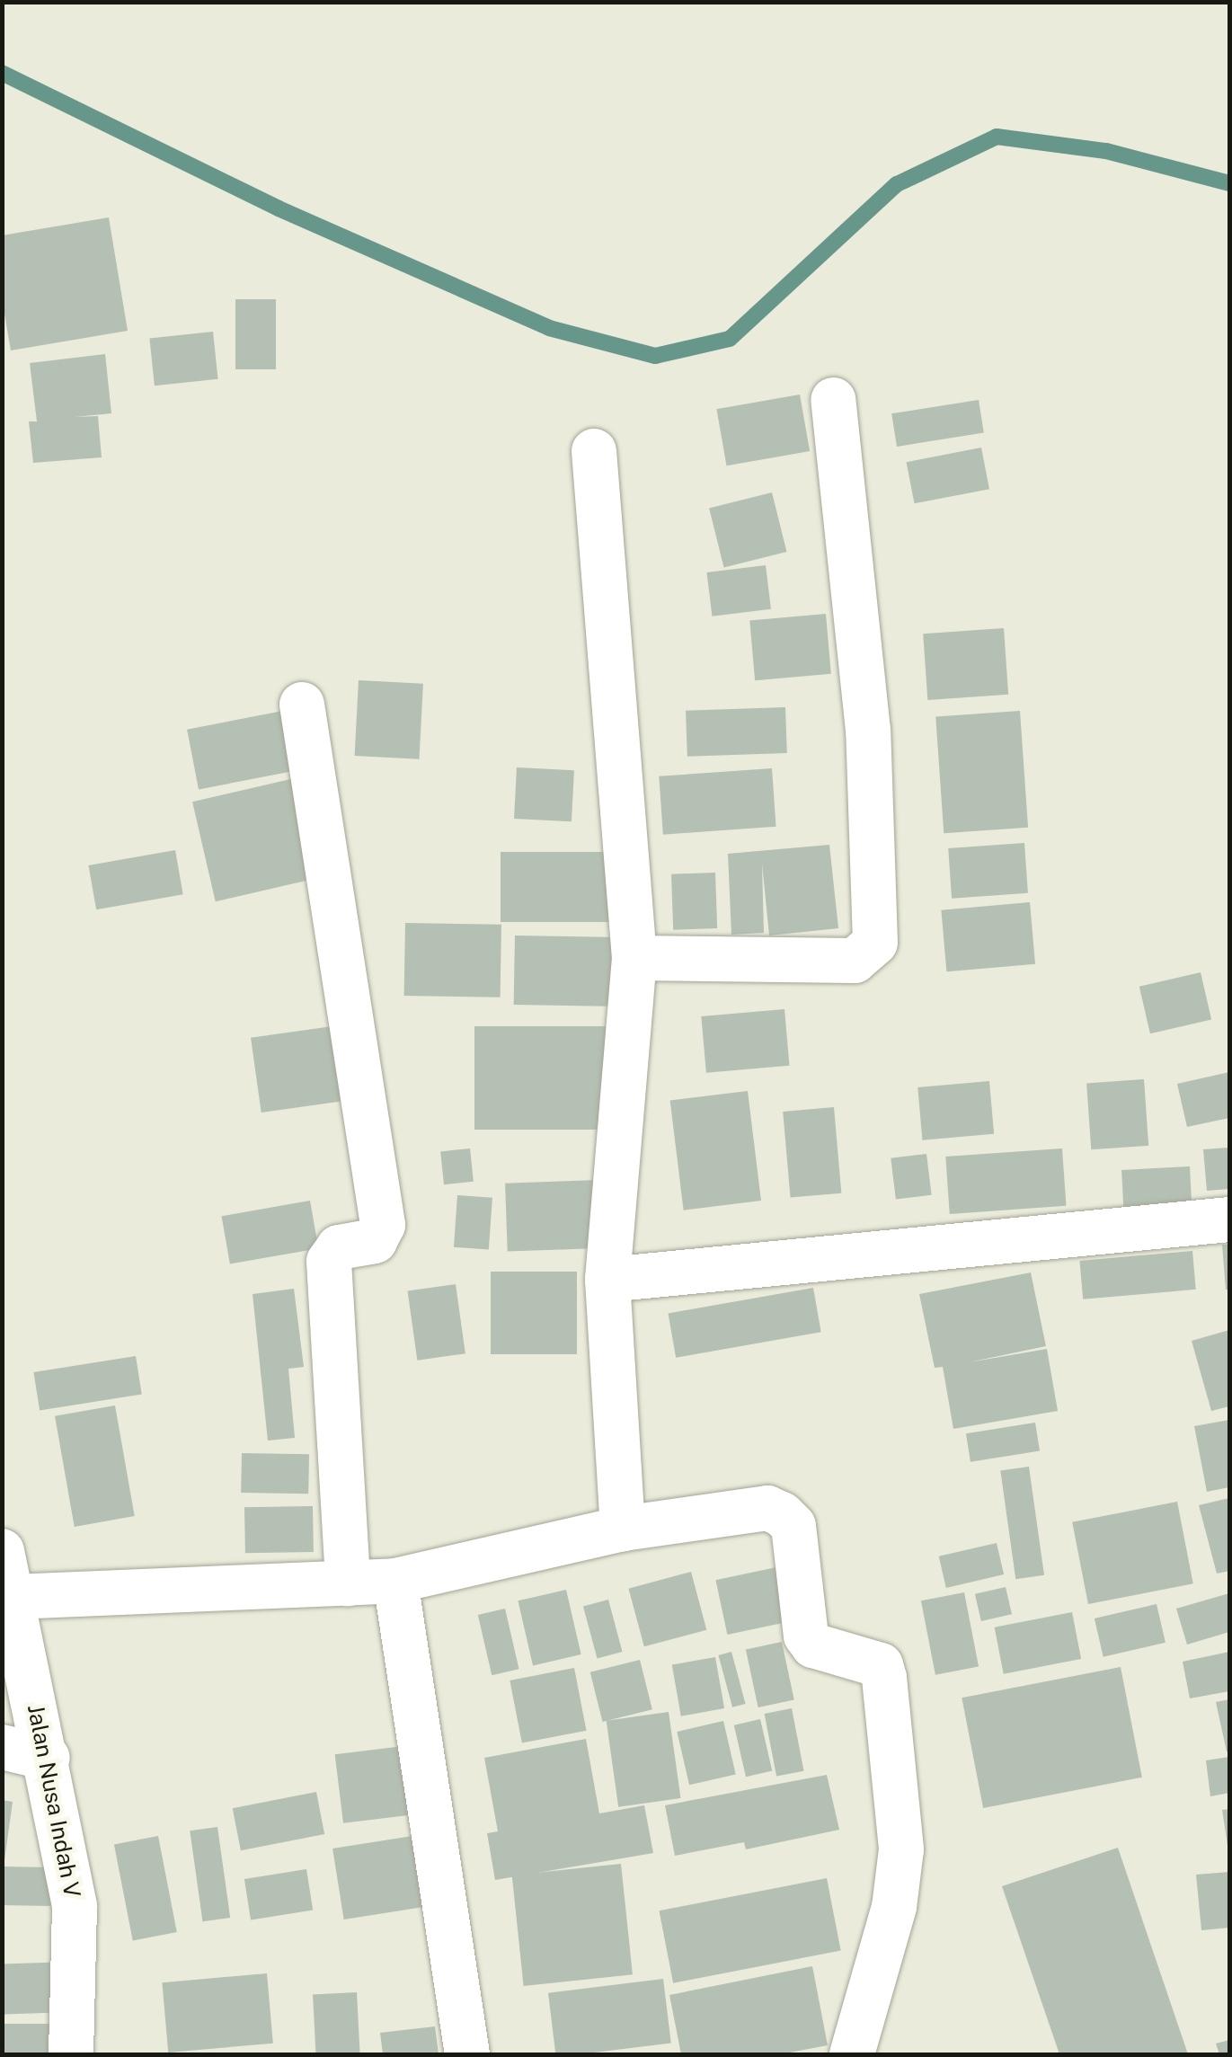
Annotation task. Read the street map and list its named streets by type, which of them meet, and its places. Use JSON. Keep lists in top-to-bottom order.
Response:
{
  "streets": {
    "street": ["Jalan Nusa Indah V"]
  }
}
